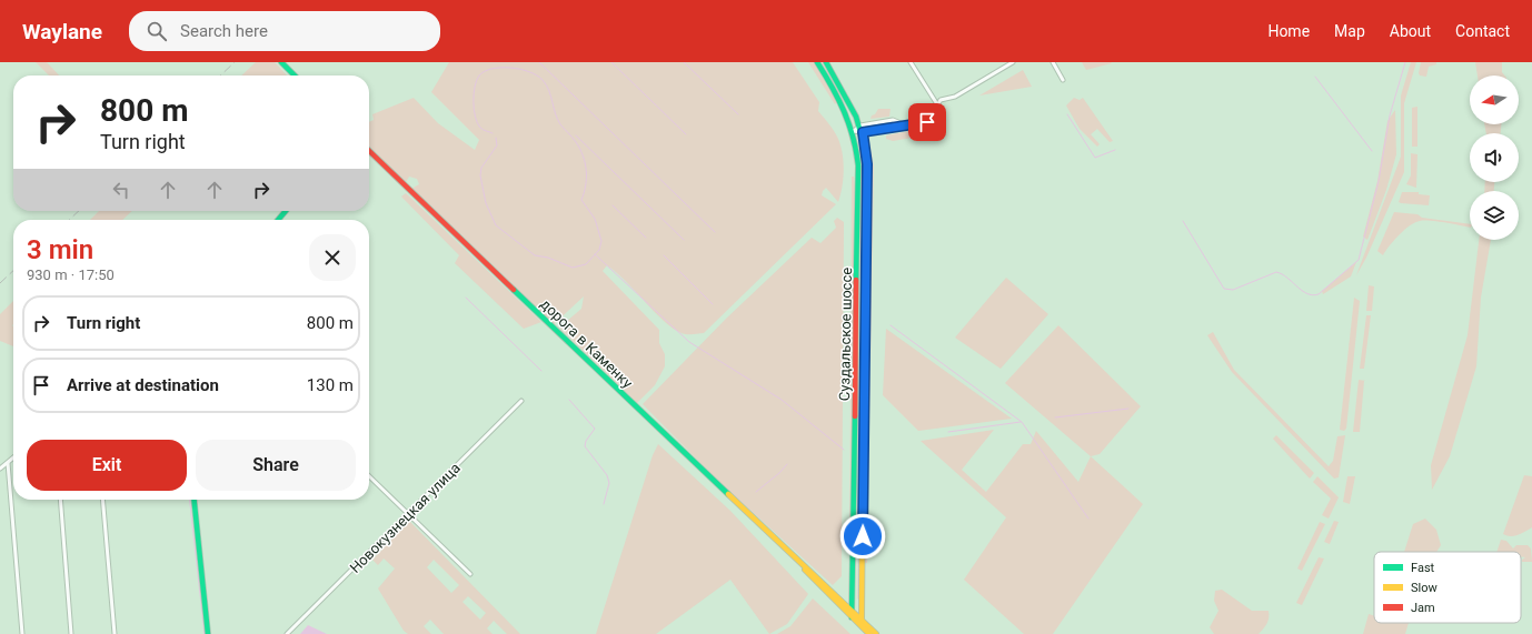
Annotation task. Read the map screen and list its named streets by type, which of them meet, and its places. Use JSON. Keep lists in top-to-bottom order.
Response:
{
  "streets": {
    "main road": ["Суздальское шоссе", "дорога в Каменку"],
    "street": ["Новокузнецкая улица"]
  },
  "crossings": [
    ["Суздальское шоссе", "дорога в Каменку"]
  ],
  "legend": ["Fast", "Slow", "Jam"],
  "north": "left",
  "page": {
    "header": "Waylane",
    "search": "Search here",
    "nav": [
      "Home",
      "Map",
      "About",
      "Contact"
    ],
    "turn": ["800 m", "Turn right"],
    "heading": ["3 min", "930 m · 17:50"],
    "list": [
      {
        "name": "Turn right",
        "value": "800 m"
      },
      {
        "name": "Arrive at destination",
        "value": "130 m"
      }
    ],
    "buttons": ["Exit", "Share"]
  }
}
